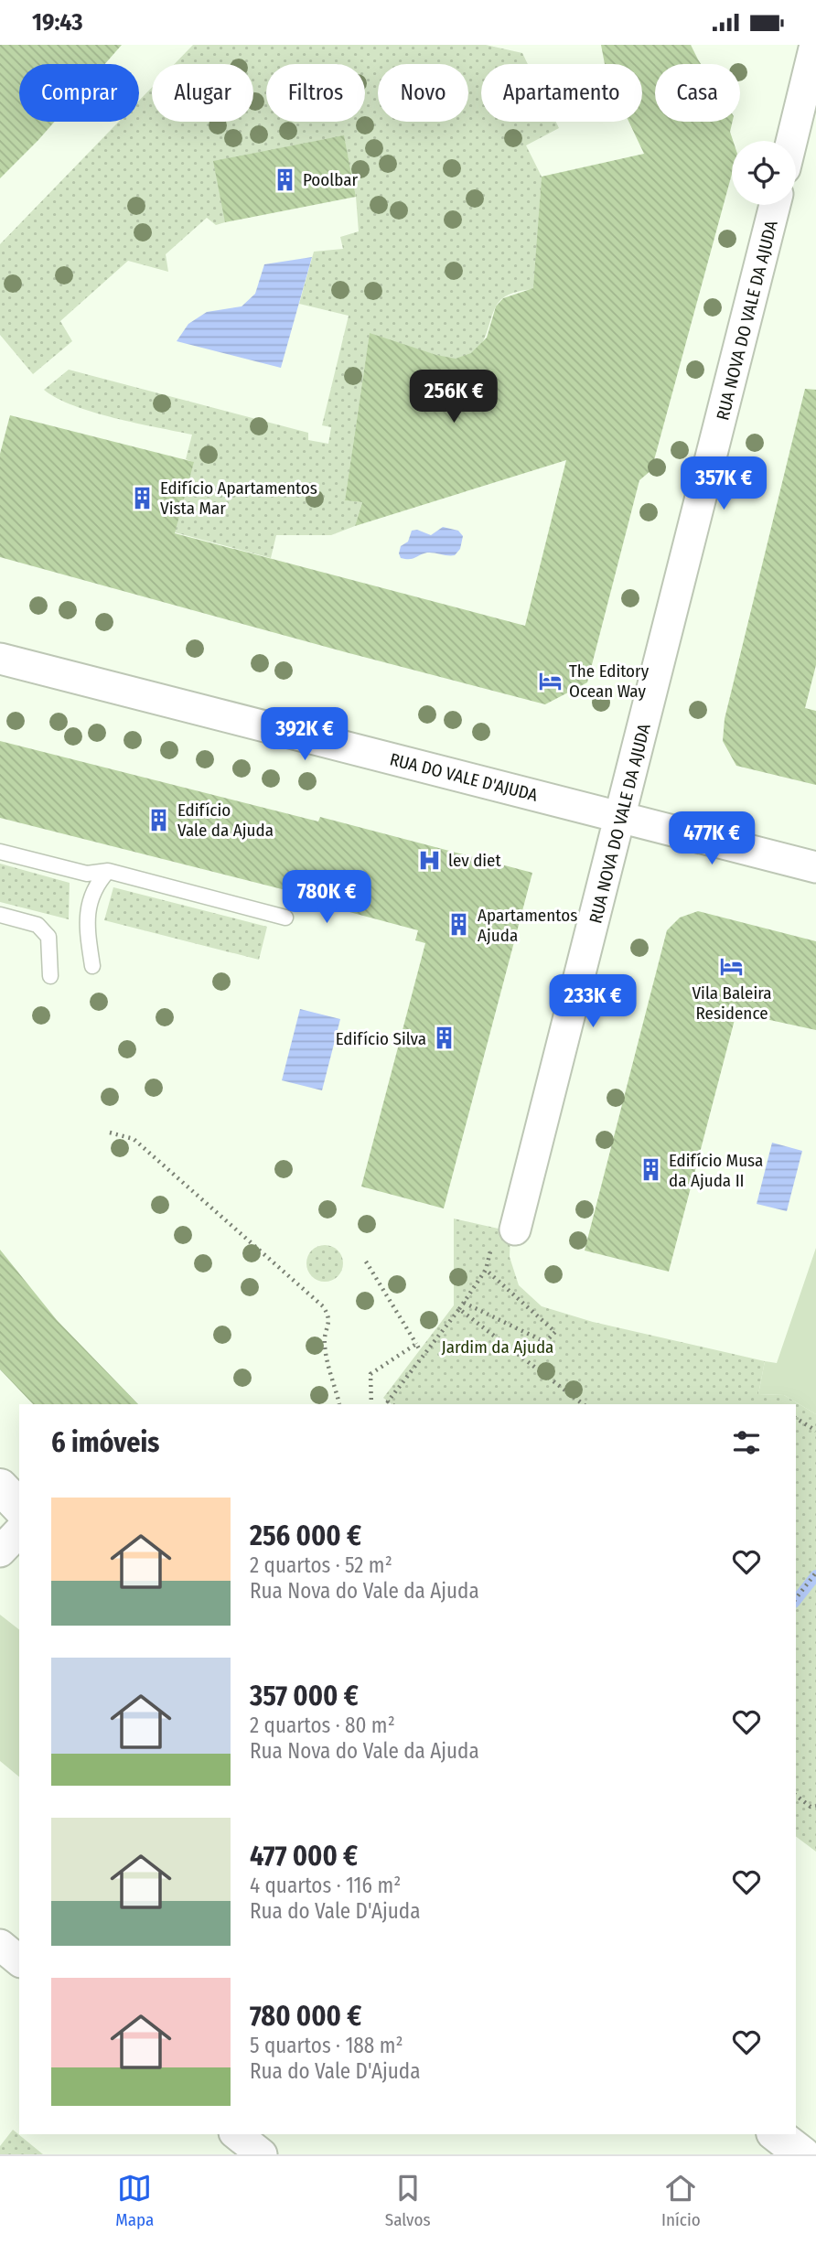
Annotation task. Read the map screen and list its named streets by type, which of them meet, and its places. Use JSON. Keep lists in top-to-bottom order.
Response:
{
  "streets": {
    "street": ["RUA NOVA DO VALE DA AJUDA", "RUA DO VALE D'AJUDA"]
  },
  "crossings": [
    ["RUA NOVA DO VALE DA AJUDA", "RUA DO VALE D'AJUDA"]
  ],
  "parks": ["Jardim da Ajuda"],
  "places": {
    "building": [
      "Poolbar",
      "Edifício Apartamentos Vista Mar",
      "Edifício Vale da Ajuda",
      "Apartamentos Ajuda",
      "Edifício Silva",
      "Edifício Musa da Ajuda II"
    ],
    "hotel": ["The Editory Ocean Way", "Vila Baleira Residence"],
    "hospital": ["lev diet"]
  },
  "page": {
    "status": "19:43",
    "chip": [
      "Comprar",
      "Alugar",
      "Filtros",
      "Novo",
      "Apartamento",
      "Casa"
    ],
    "price": [
      "256K €",
      "357K €",
      "392K €",
      "477K €",
      "780K €",
      "233K €"
    ],
    "heading": "6 imóveis",
    "list": [
      {
        "name": "256 000 €",
        "note": "2 quartos · 52 m² · Rua Nova do Vale da Ajuda"
      },
      {
        "name": "357 000 €",
        "note": "2 quartos · 80 m² · Rua Nova do Vale da Ajuda"
      },
      {
        "name": "477 000 €",
        "note": "4 quartos · 116 m² · Rua do Vale D'Ajuda"
      },
      {
        "name": "780 000 €",
        "note": "5 quartos · 188 m² · Rua do Vale D'Ajuda"
      }
    ],
    "tabs": ["Mapa", "Salvos", "Início"]
  }
}
